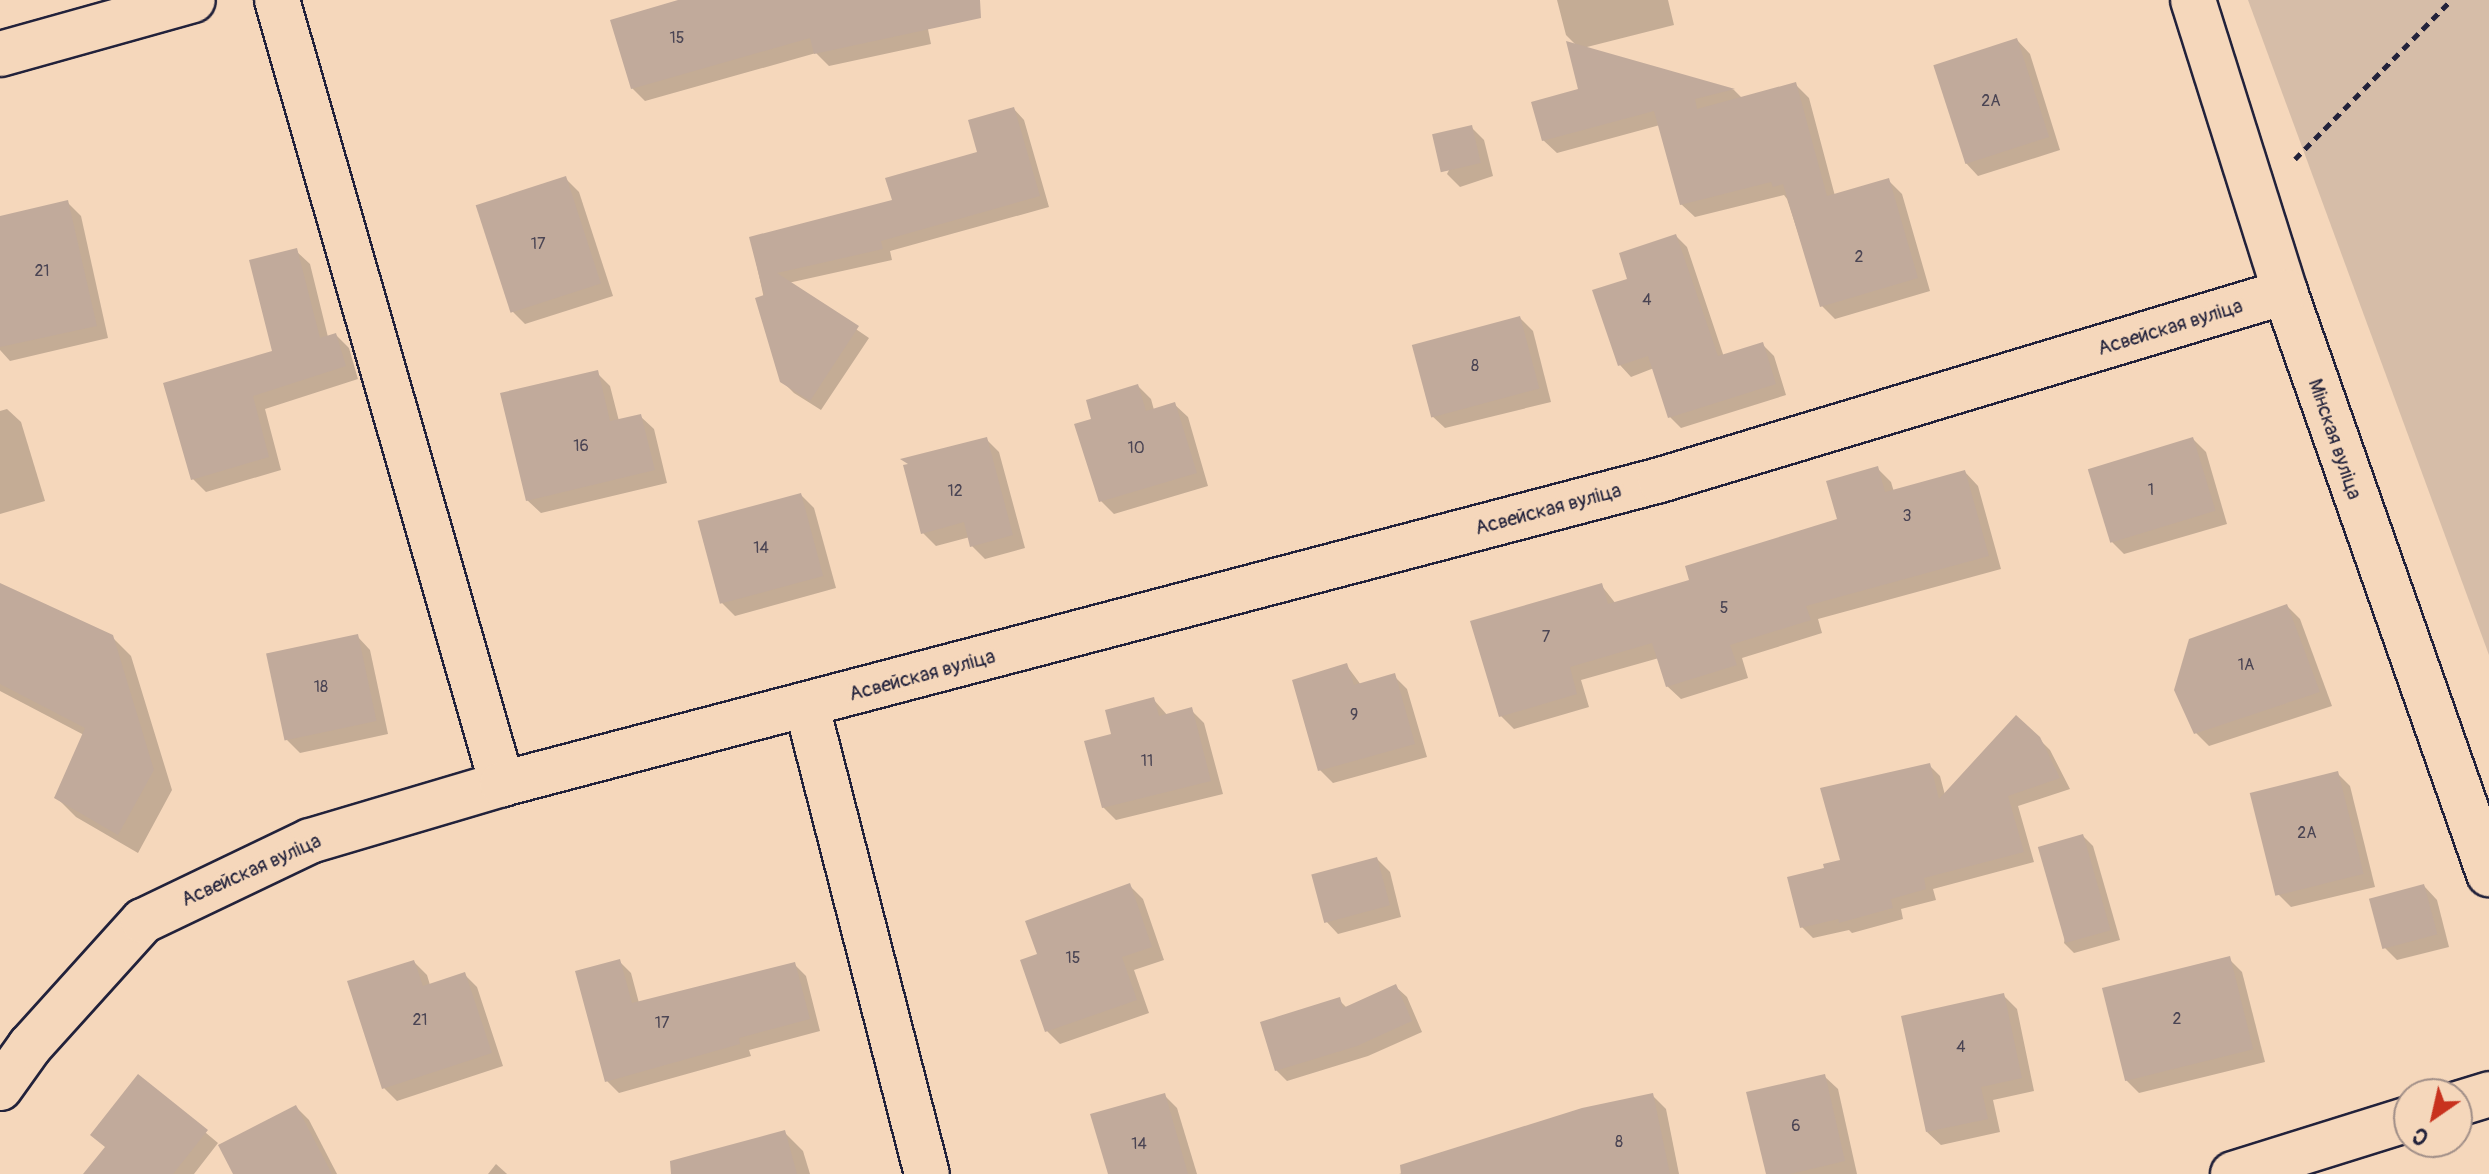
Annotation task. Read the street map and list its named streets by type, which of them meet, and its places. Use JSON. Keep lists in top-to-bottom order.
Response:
{
  "streets": {
    "street": ["Асвейская вуліца", "Мінская вуліца"]
  },
  "crossings": [
    ["Асвейская вуліца", "Мінская вуліца"]
  ],
  "house_numbers": [
    "15",
    "2А",
    "17",
    "2",
    "21",
    "4",
    "8",
    "16",
    "10",
    "1",
    "12",
    "3",
    "14",
    "5",
    "7",
    "1А",
    "18",
    "9",
    "11",
    "2А",
    "15",
    "2",
    "21",
    "17",
    "4",
    "6",
    "8",
    "14"
  ],
  "north": "bottom left"
}
